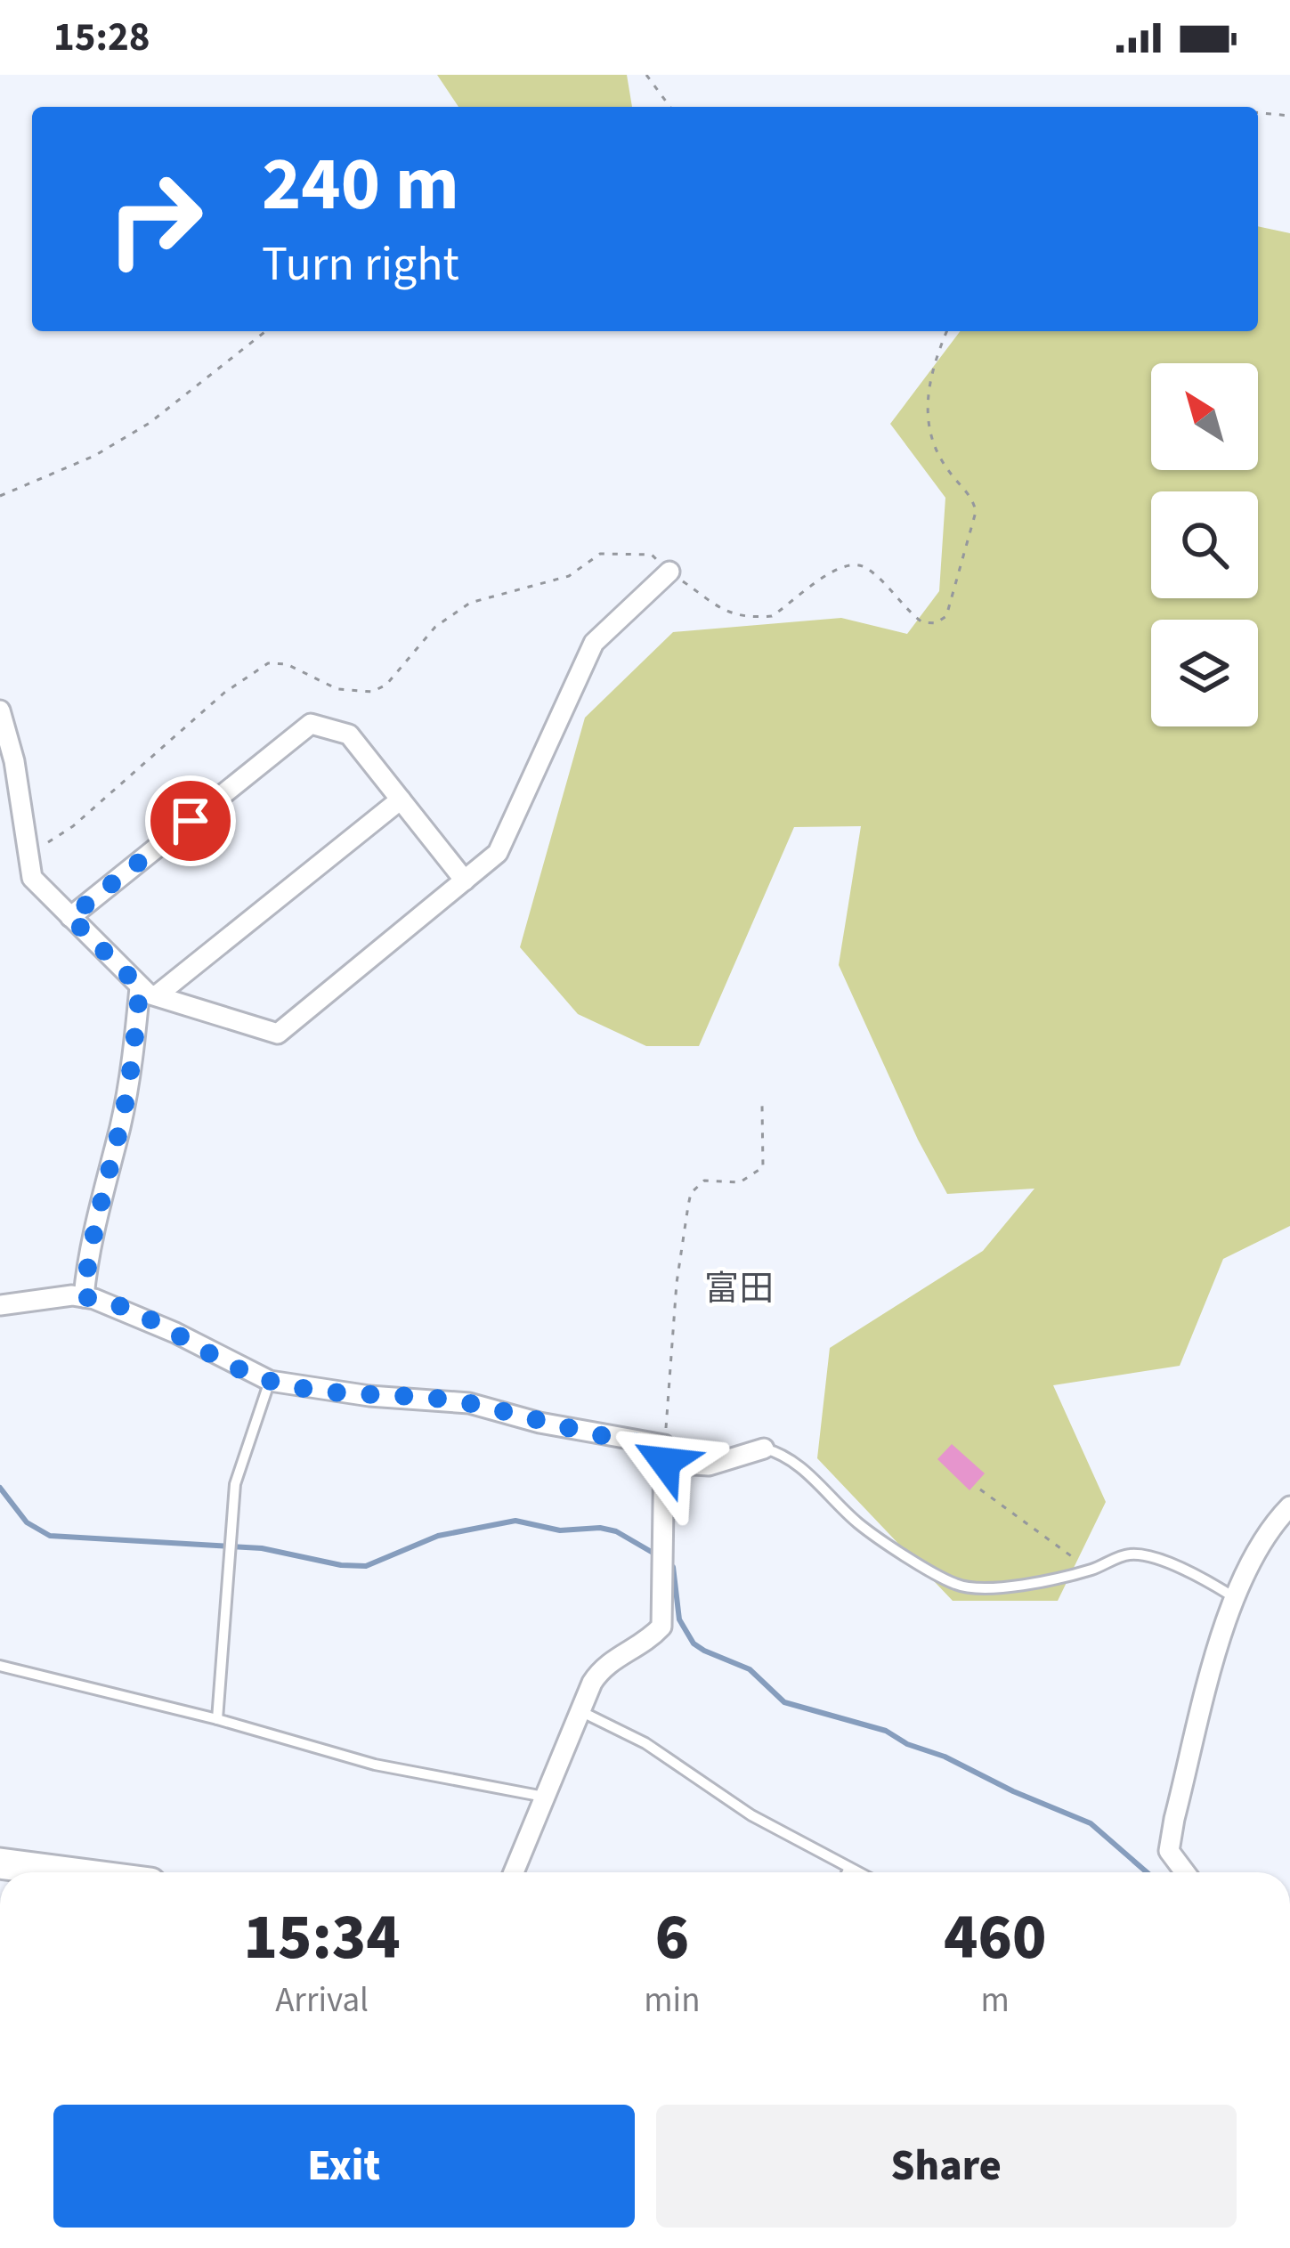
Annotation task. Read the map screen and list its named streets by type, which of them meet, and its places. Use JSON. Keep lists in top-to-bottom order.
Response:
{
  "districts": ["富田"],
  "north": "top left",
  "page": {
    "status": "15:28",
    "turn": ["240 m", "Turn right"],
    "eta": [
      "15:34",
      "Arrival",
      "6",
      "min",
      "460",
      "m"
    ],
    "buttons": ["Exit", "Share"]
  }
}
